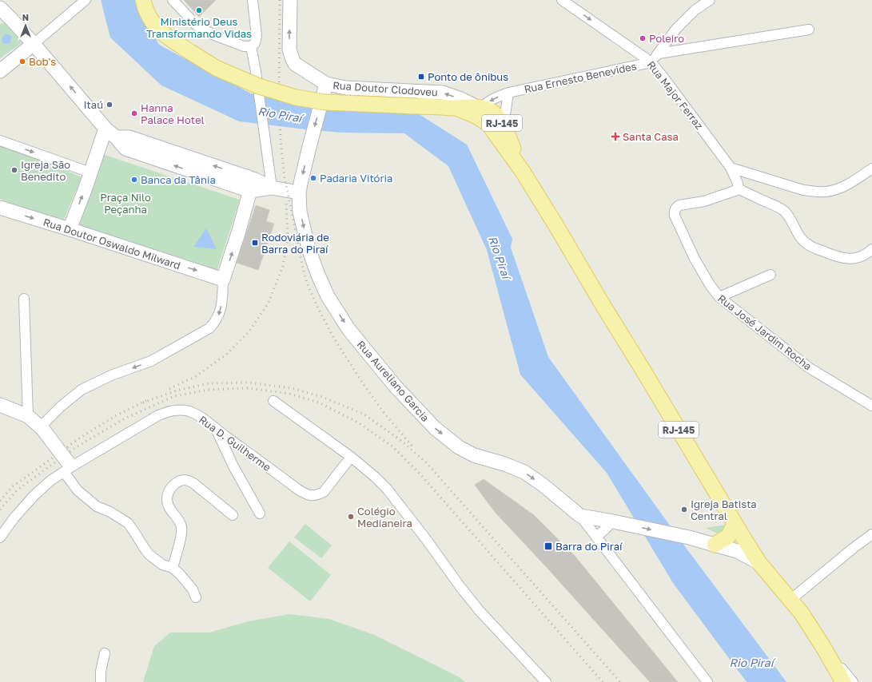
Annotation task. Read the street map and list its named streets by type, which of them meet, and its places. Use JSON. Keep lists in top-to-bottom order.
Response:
{
  "streets": {
    "main road": ["RJ-145"],
    "street": [
      "Rua Ernesto Benevides",
      "Rua Doutor Clodoveu",
      "Rua Major Ferraz",
      "Rua Doutor Oswaldo Milward",
      "Rua José Jardim Rocha",
      "Rua Aureliano Garcia",
      "Rua D. Guilherme"
    ]
  },
  "crossings": [
    ["Rua Ernesto Benevides", "Rua Doutor Clodoveu"],
    ["Rua Ernesto Benevides", "Rua Major Ferraz"],
    ["Rua Ernesto Benevides", "RJ-145"],
    ["Rua Doutor Clodoveu", "RJ-145"],
    ["Rua Doutor Clodoveu", "Rua Aureliano Garcia"],
    ["Rua Major Ferraz", "Rua José Jardim Rocha"]
  ],
  "one_way": ["Rua Major Ferraz"],
  "water": ["Rio Piraí"],
  "parks": ["Praça Nilo Peçanha"],
  "places": {
    "other": [
      "Ministério Deus Transformando Vidas",
      "Poleiro",
      "Bob's",
      "Itaú",
      "Hanna Palace Hotel",
      "Igreja São Benedito",
      "Padaria Vitória",
      "Banca da Tânia",
      "Igreja Batista Central",
      "Colégio Medianeira"
    ],
    "transit": ["Ponto de ônibus", "Rodoviária de Barra do Piraí", "Barra do Piraí"],
    "health": ["Santa Casa"]
  },
  "north": "top"
}
